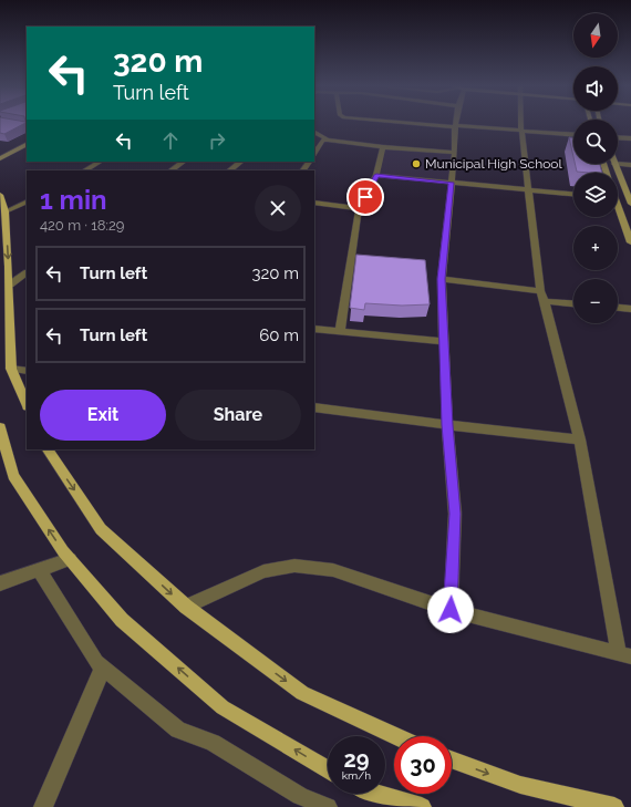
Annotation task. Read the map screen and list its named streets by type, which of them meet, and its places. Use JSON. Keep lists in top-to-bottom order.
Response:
{
  "places": ["Municipal High School"],
  "north": "bottom",
  "page": {
    "map_buttons": ["+", "−"],
    "turn": ["320 m", "Turn left"],
    "heading": ["1 min", "420 m · 18:29"],
    "list": [
      {
        "name": "Turn left",
        "value": "320 m"
      },
      {
        "name": "Turn left",
        "value": "60 m"
      }
    ],
    "buttons": ["Exit", "Share"],
    "speed": "29 km/h",
    "limit": "30"
  }
}
